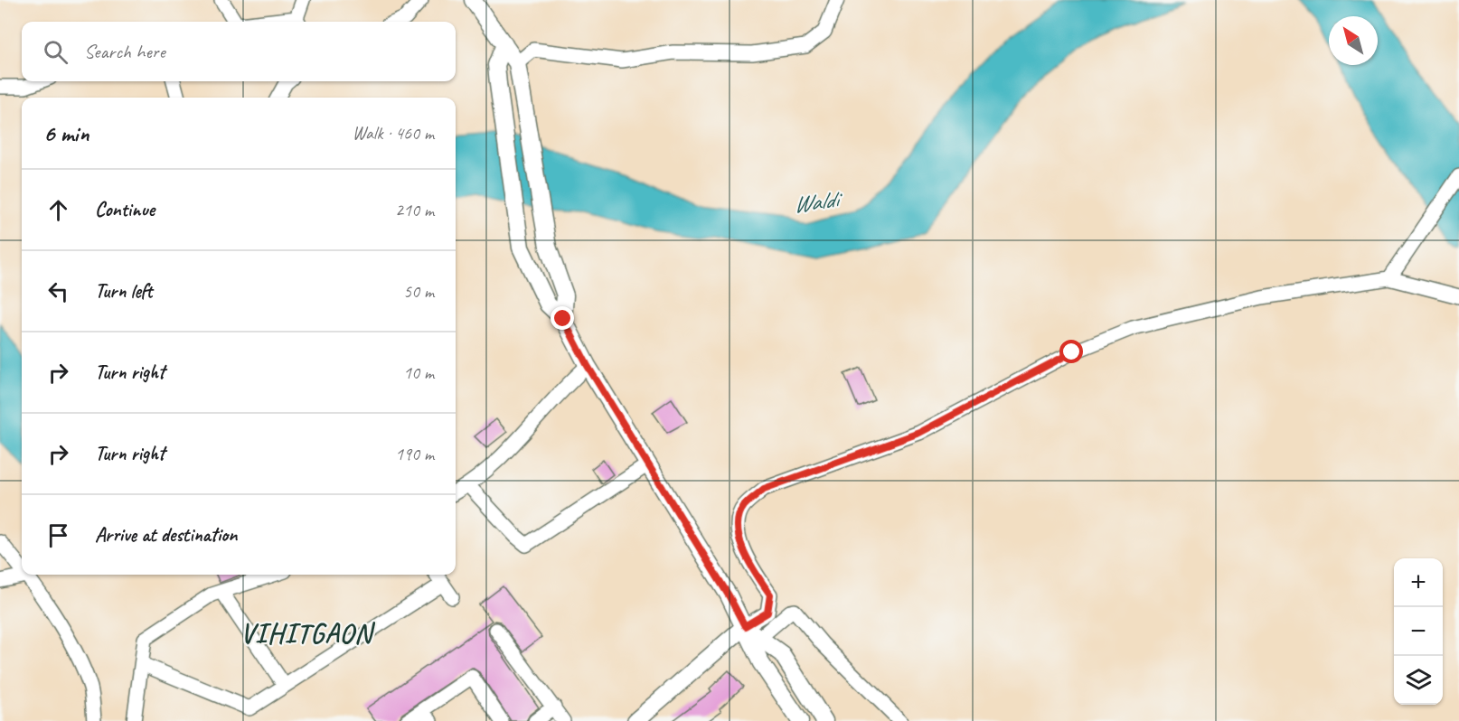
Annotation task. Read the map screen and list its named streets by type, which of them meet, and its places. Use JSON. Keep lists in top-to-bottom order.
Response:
{
  "districts": ["VIHITGAON"],
  "water": ["Waldi"],
  "north": "top left",
  "page": {
    "search": "Search here",
    "heading": ["6 min", "Walk · 460 m"],
    "list": [
      ["Continue", "210 m"],
      ["Turn left", "50 m"],
      ["Turn right", "10 m"],
      ["Turn right", "190 m"],
      "Arrive at destination"
    ],
    "map_buttons": ["+", "−"]
  }
}
